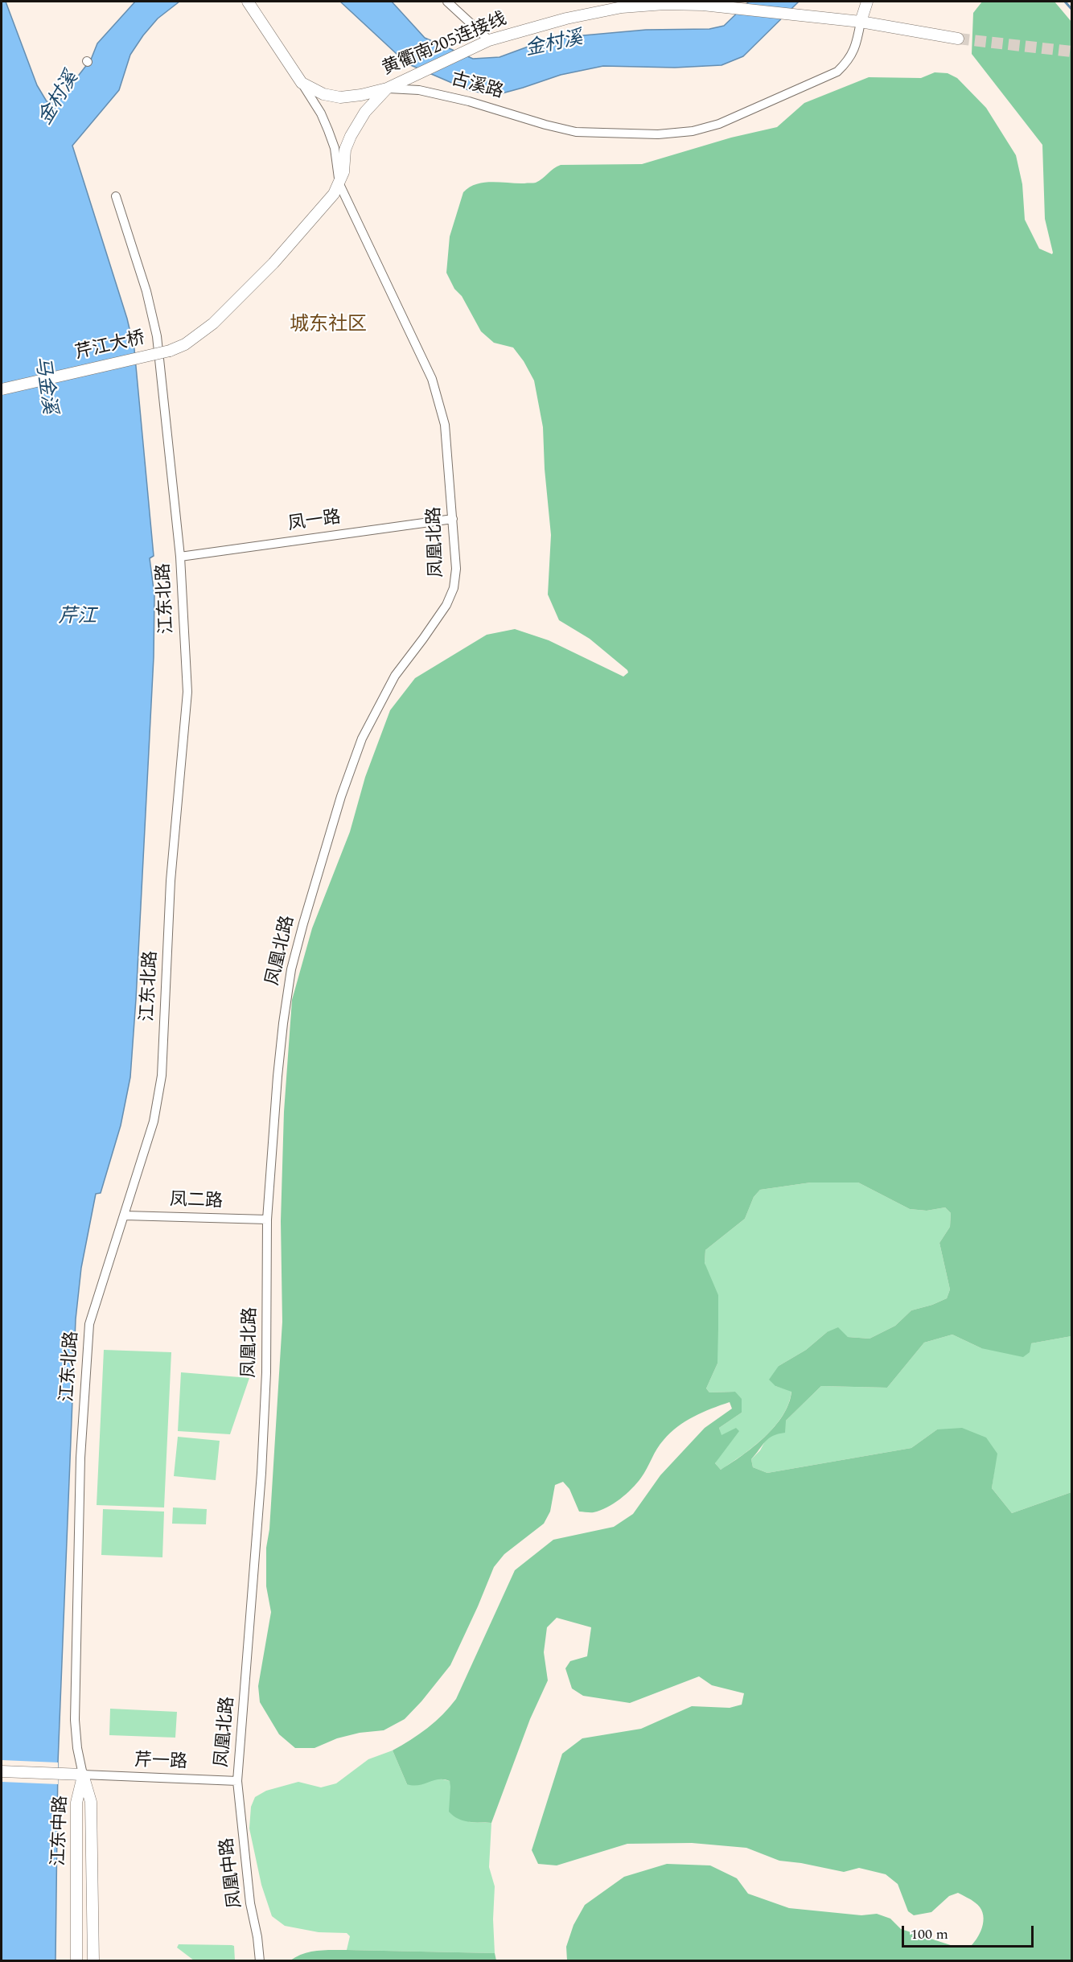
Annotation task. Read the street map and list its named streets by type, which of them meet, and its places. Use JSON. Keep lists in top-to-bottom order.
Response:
{
  "streets": {
    "main road": ["黄衢南205连接线", "芹江大桥", "江东中路"],
    "street": [
      "古溪路",
      "凤一路",
      "凤凰北路",
      "江东北路",
      "凤二路",
      "芹一路",
      "凤凰中路"
    ]
  },
  "crossings": [
    ["黄衢南205连接线", "古溪路"],
    ["黄衢南205连接线", "凤凰北路"],
    ["芹江大桥", "凤凰北路"],
    ["凤一路", "凤凰北路"],
    ["凤一路", "江东北路"],
    ["凤凰北路", "凤二路"],
    ["凤凰北路", "芹一路"],
    ["凤凰北路", "凤凰中路"],
    ["江东北路", "凤二路"],
    ["江东北路", "芹一路"],
    ["江东北路", "江东中路"],
    ["芹一路", "江东中路"],
    ["芹一路", "凤凰中路"]
  ],
  "districts": ["城东社区"],
  "water": ["金村溪", "马金溪", "芹江"],
  "scale_bar": "100 m"
}
